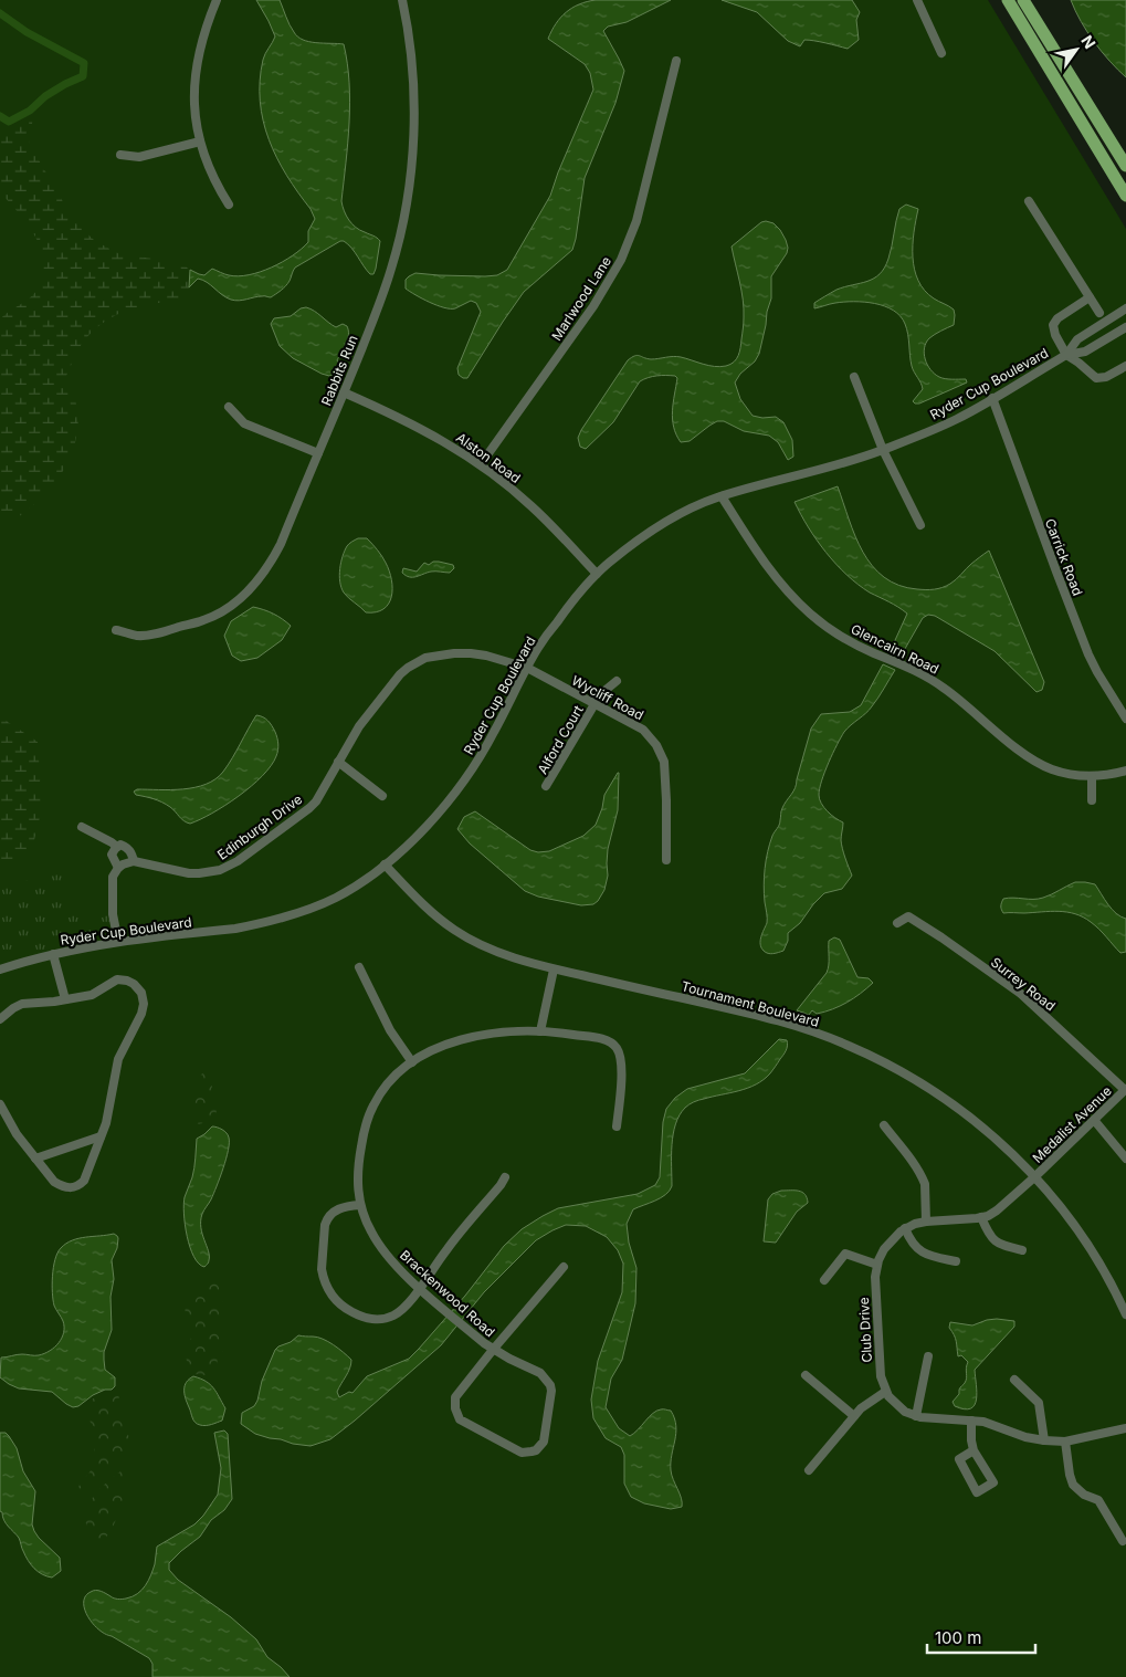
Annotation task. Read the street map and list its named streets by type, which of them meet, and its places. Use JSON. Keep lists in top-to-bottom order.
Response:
{
  "streets": {
    "street": [
      "Marlwood Lane",
      "Rabbits Run",
      "Ryder Cup Boulevard",
      "Alston Road",
      "Carrick Road",
      "Glencairn Road",
      "Wycliff Road",
      "Alford Court",
      "Edinburgh Drive",
      "Surrey Road",
      "Tournament Boulevard",
      "Medalist Avenue",
      "Brackenwood Road",
      "Club Drive"
    ]
  },
  "crossings": [
    ["Marlwood Lane", "Alston Road"],
    ["Rabbits Run", "Alston Road"],
    ["Ryder Cup Boulevard", "Alston Road"],
    ["Ryder Cup Boulevard", "Carrick Road"],
    ["Ryder Cup Boulevard", "Glencairn Road"],
    ["Ryder Cup Boulevard", "Wycliff Road"],
    ["Ryder Cup Boulevard", "Edinburgh Drive"],
    ["Ryder Cup Boulevard", "Tournament Boulevard"],
    ["Wycliff Road", "Alford Court"],
    ["Wycliff Road", "Edinburgh Drive"],
    ["Surrey Road", "Medalist Avenue"],
    ["Tournament Boulevard", "Medalist Avenue"],
    ["Tournament Boulevard", "Club Drive"],
    ["Medalist Avenue", "Club Drive"]
  ],
  "scale_bar": "100 m",
  "north": "top right"
}
